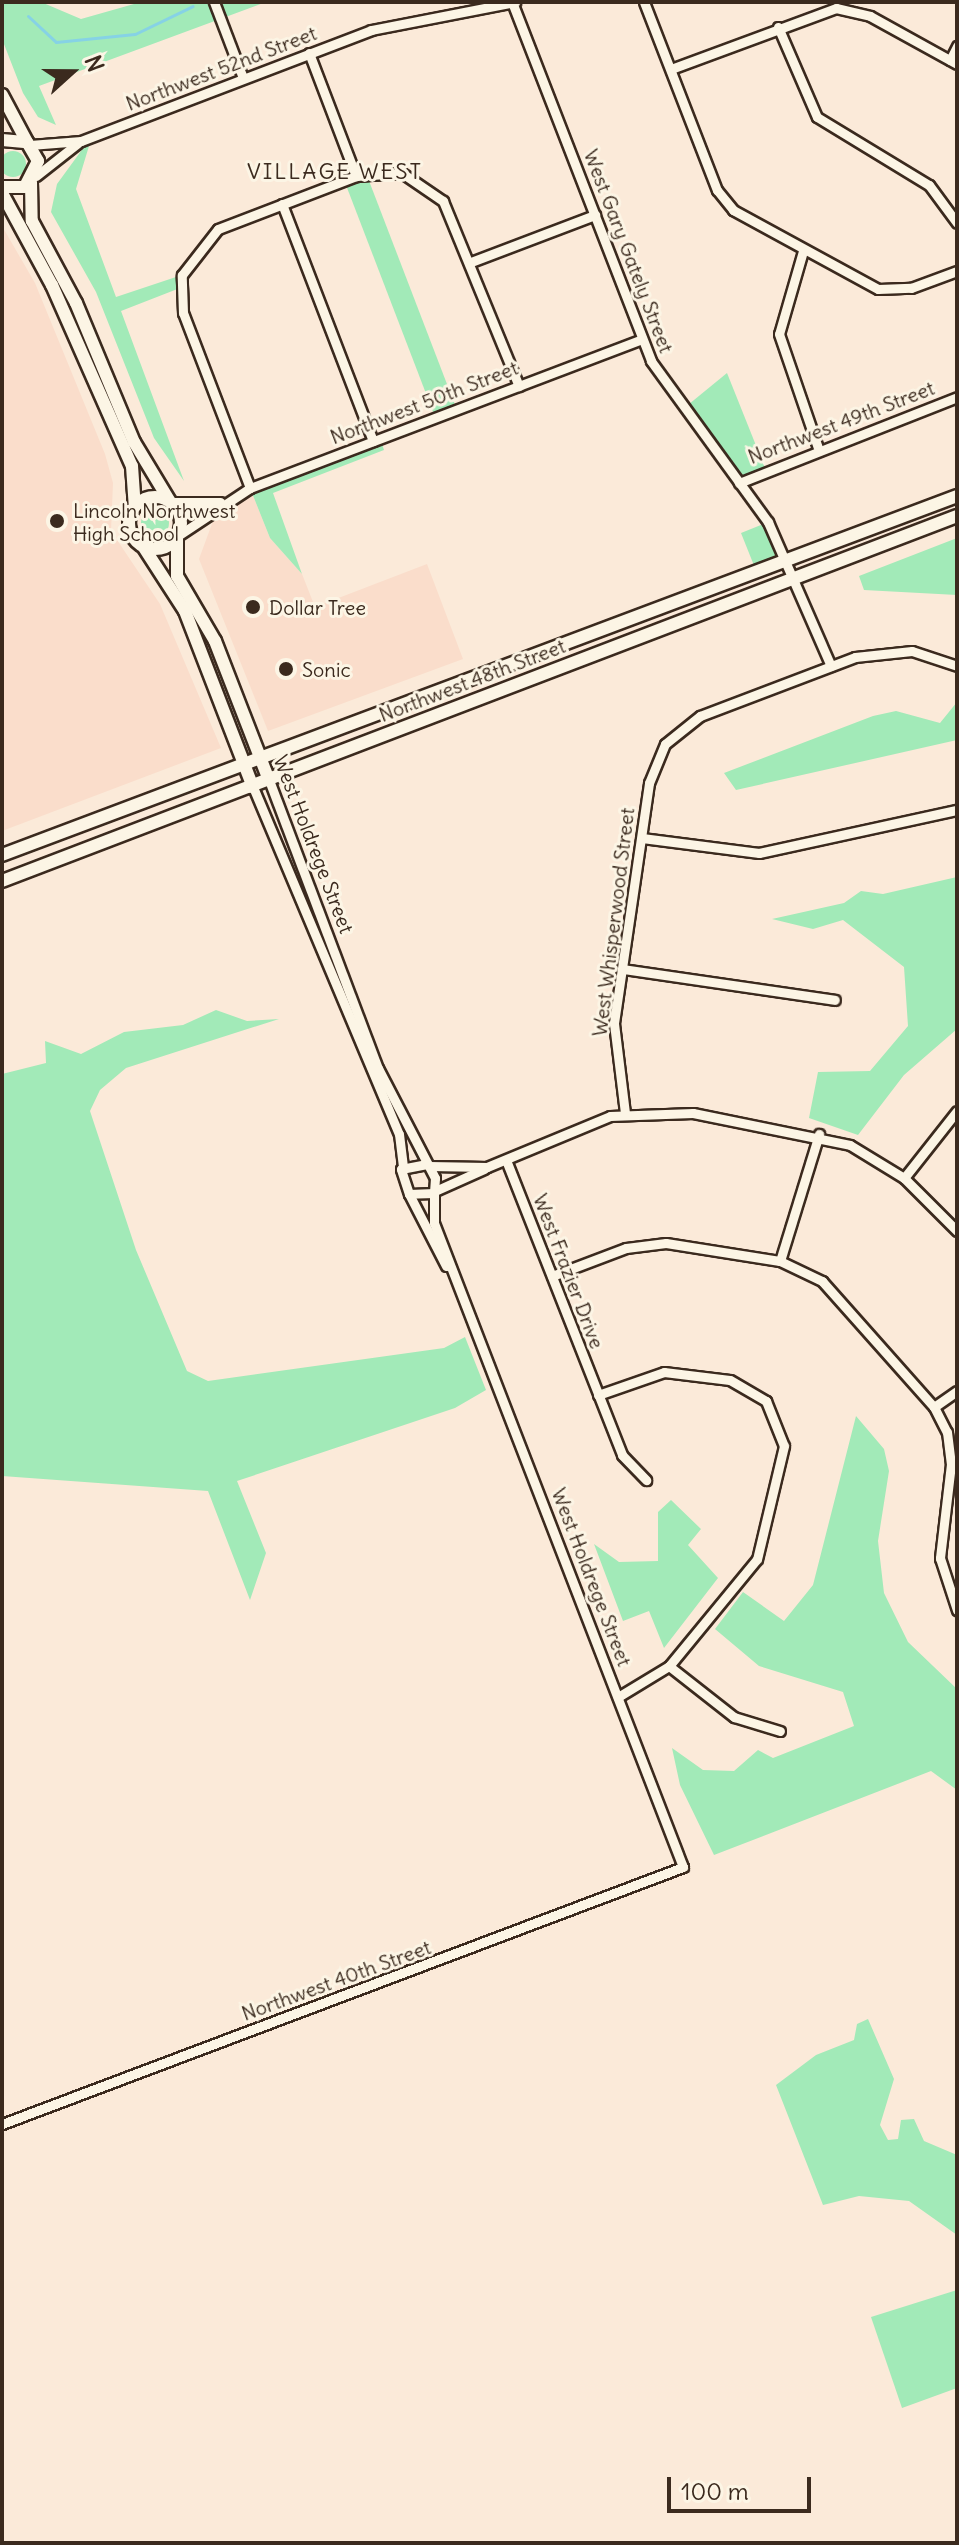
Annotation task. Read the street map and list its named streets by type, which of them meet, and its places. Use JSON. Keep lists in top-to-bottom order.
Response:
{
  "streets": {
    "main road": ["Northwest 48th Street", "West Holdrege Street"],
    "street": [
      "Northwest 52nd Street",
      "West Gary Gately Street",
      "Northwest 50th Street",
      "Northwest 49th Street",
      "West Whisperwood Street",
      "West Frazier Drive",
      "Northwest 40th Street"
    ]
  },
  "crossings": [
    ["Northwest 52nd Street", "West Gary Gately Street"],
    ["West Gary Gately Street", "Northwest 50th Street"],
    ["West Gary Gately Street", "Northwest 49th Street"],
    ["West Gary Gately Street", "Northwest 48th Street"],
    ["West Gary Gately Street", "West Whisperwood Street"],
    ["Northwest 50th Street", "West Holdrege Street"],
    ["Northwest 48th Street", "West Holdrege Street"],
    ["West Holdrege Street", "Northwest 40th Street"]
  ],
  "districts": ["VILLAGE WEST"],
  "places": ["Lincoln Northwest High School", "Dollar Tree", "Sonic"],
  "scale_bar": "100 m",
  "north": "right"
}
